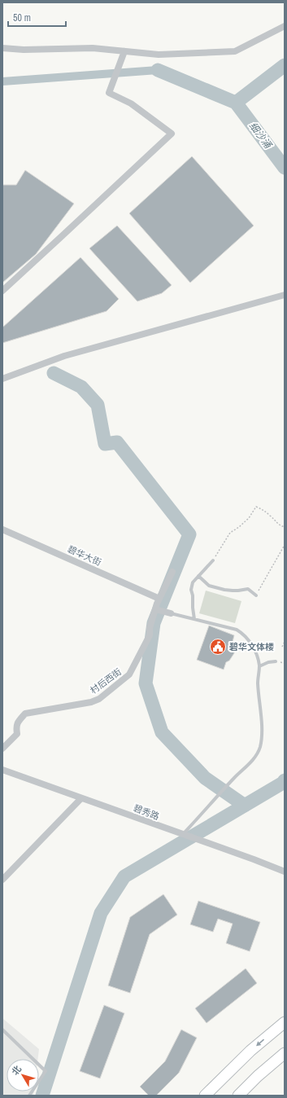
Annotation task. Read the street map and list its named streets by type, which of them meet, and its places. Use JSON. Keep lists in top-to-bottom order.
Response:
{
  "streets": {
    "street": ["碧华大街", "村后西街", "碧秀路"]
  },
  "crossings": [
    ["碧华大街", "村后西街"]
  ],
  "water": ["细沙涌"],
  "places": {
    "public building": ["碧华文体楼"]
  },
  "scale_bar": "50 m",
  "north": "top left"
}
